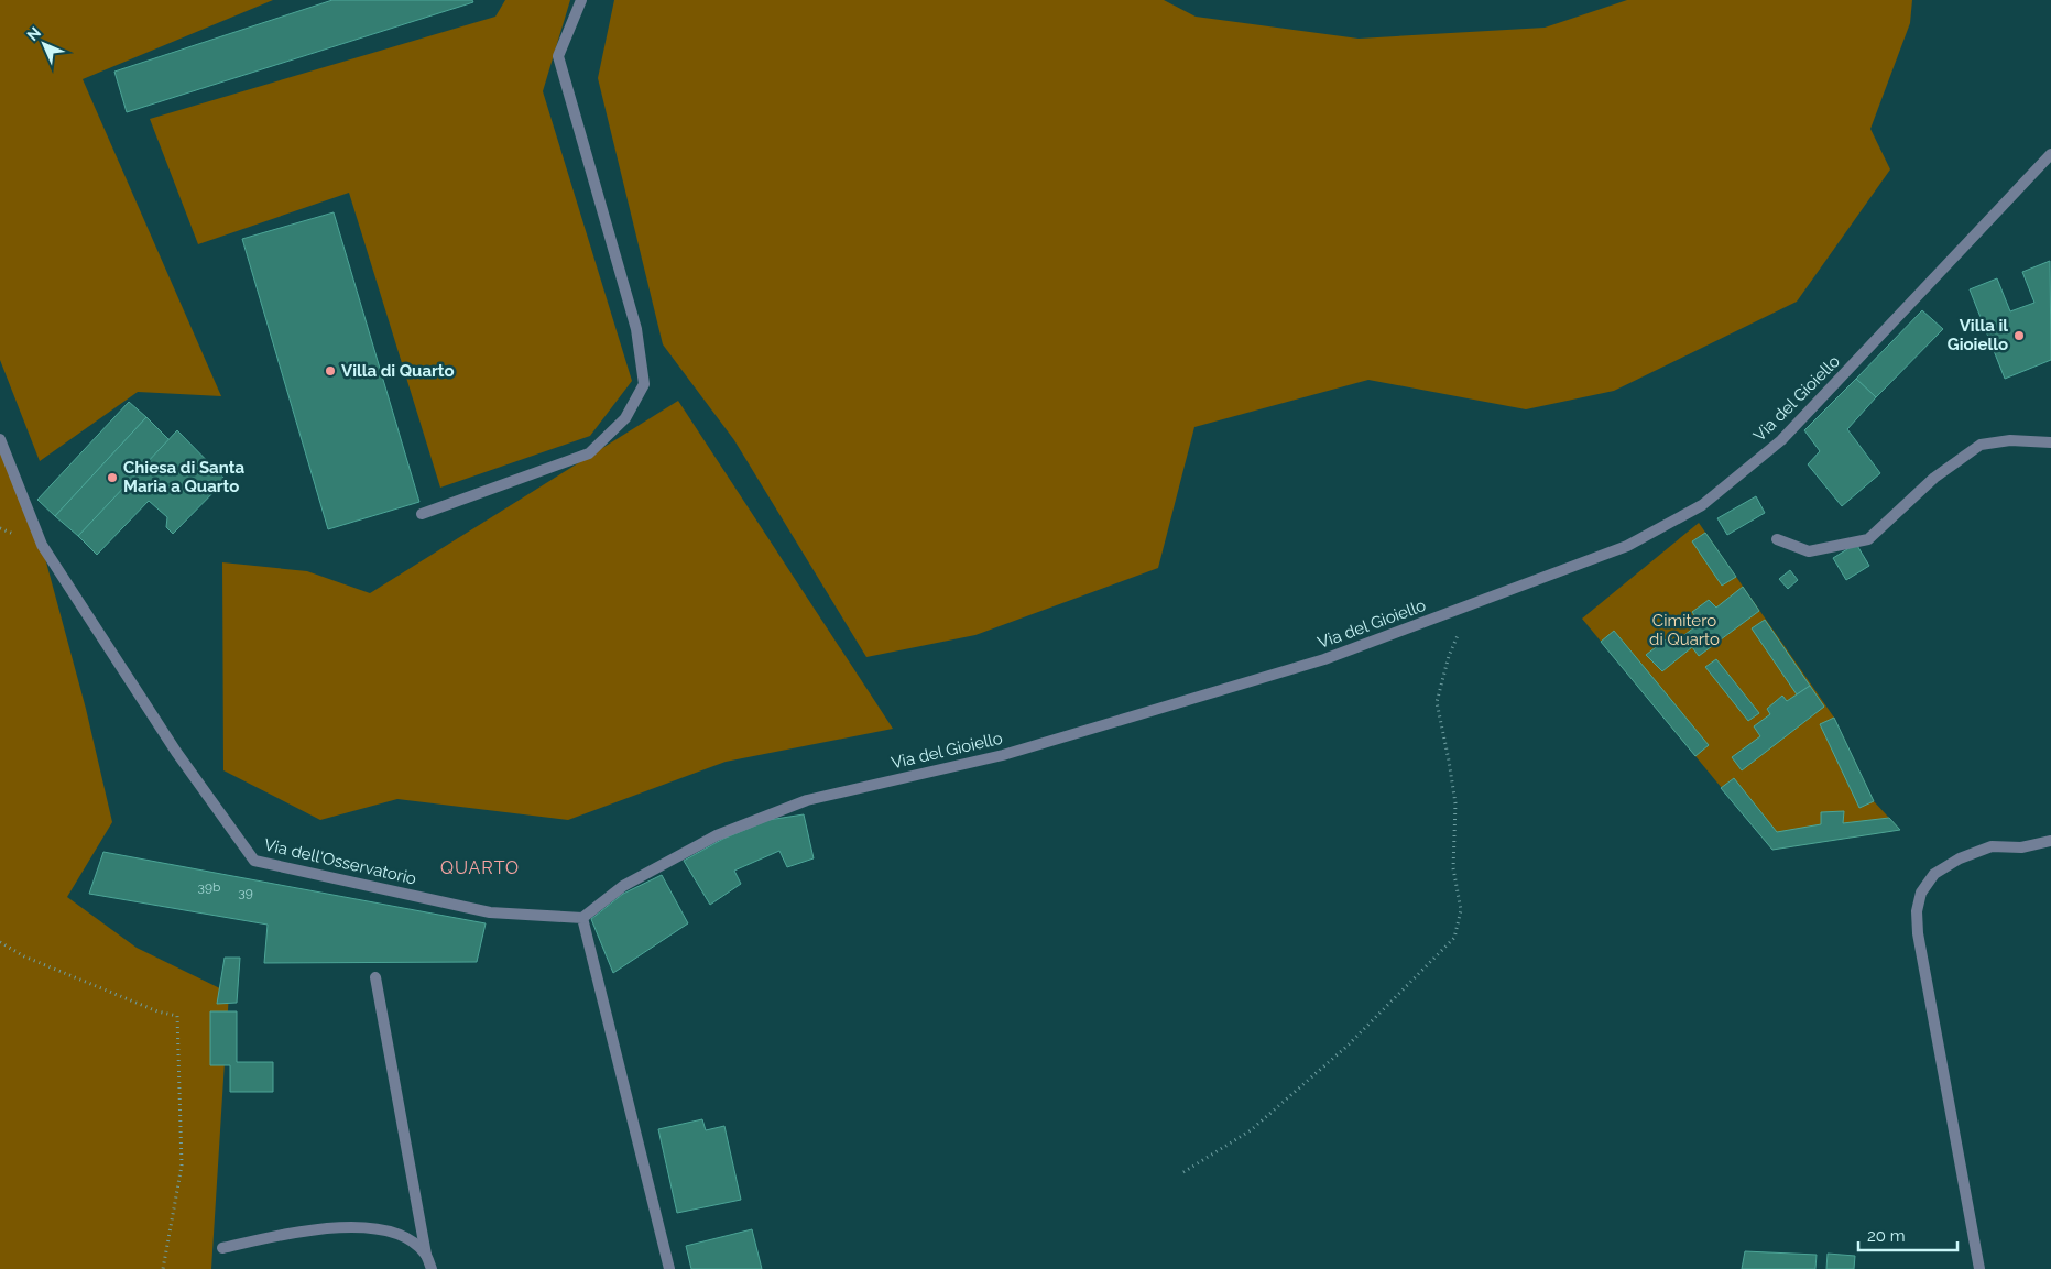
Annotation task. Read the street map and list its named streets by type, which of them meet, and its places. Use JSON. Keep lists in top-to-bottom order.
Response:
{
  "streets": {
    "street": ["Via del Gioiello", "Via dell'Osservatorio"]
  },
  "crossings": [
    ["Via del Gioiello", "Via dell'Osservatorio"]
  ],
  "districts": ["QUARTO"],
  "parks": ["Cimitero di Quarto"],
  "places": ["Villa il Gioiello", "Villa di Quarto", "Chiesa di Santa Maria a Quarto"],
  "house_numbers": ["39b", "39"],
  "scale_bar": "20 m",
  "north": "top left"
}
